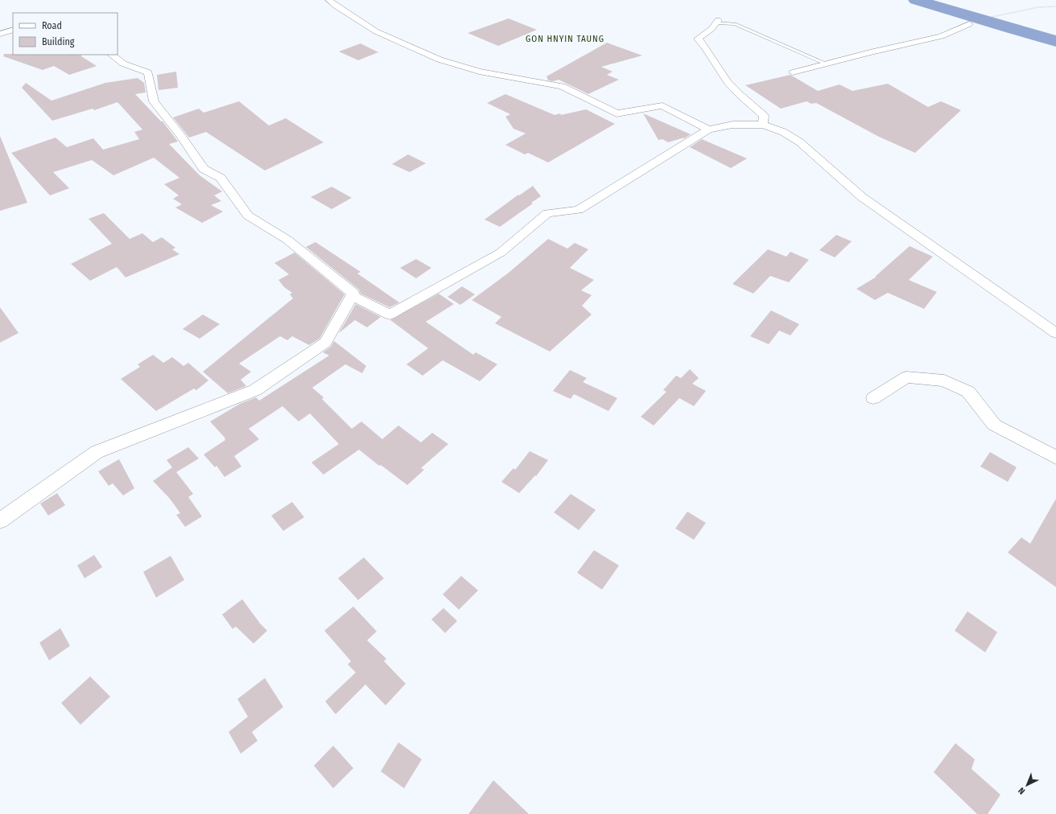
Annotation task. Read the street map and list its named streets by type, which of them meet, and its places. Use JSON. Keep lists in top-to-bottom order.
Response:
{
  "districts": ["GON HNYIN TAUNG"],
  "legend": ["Road", "Building"],
  "north": "bottom left"
}
